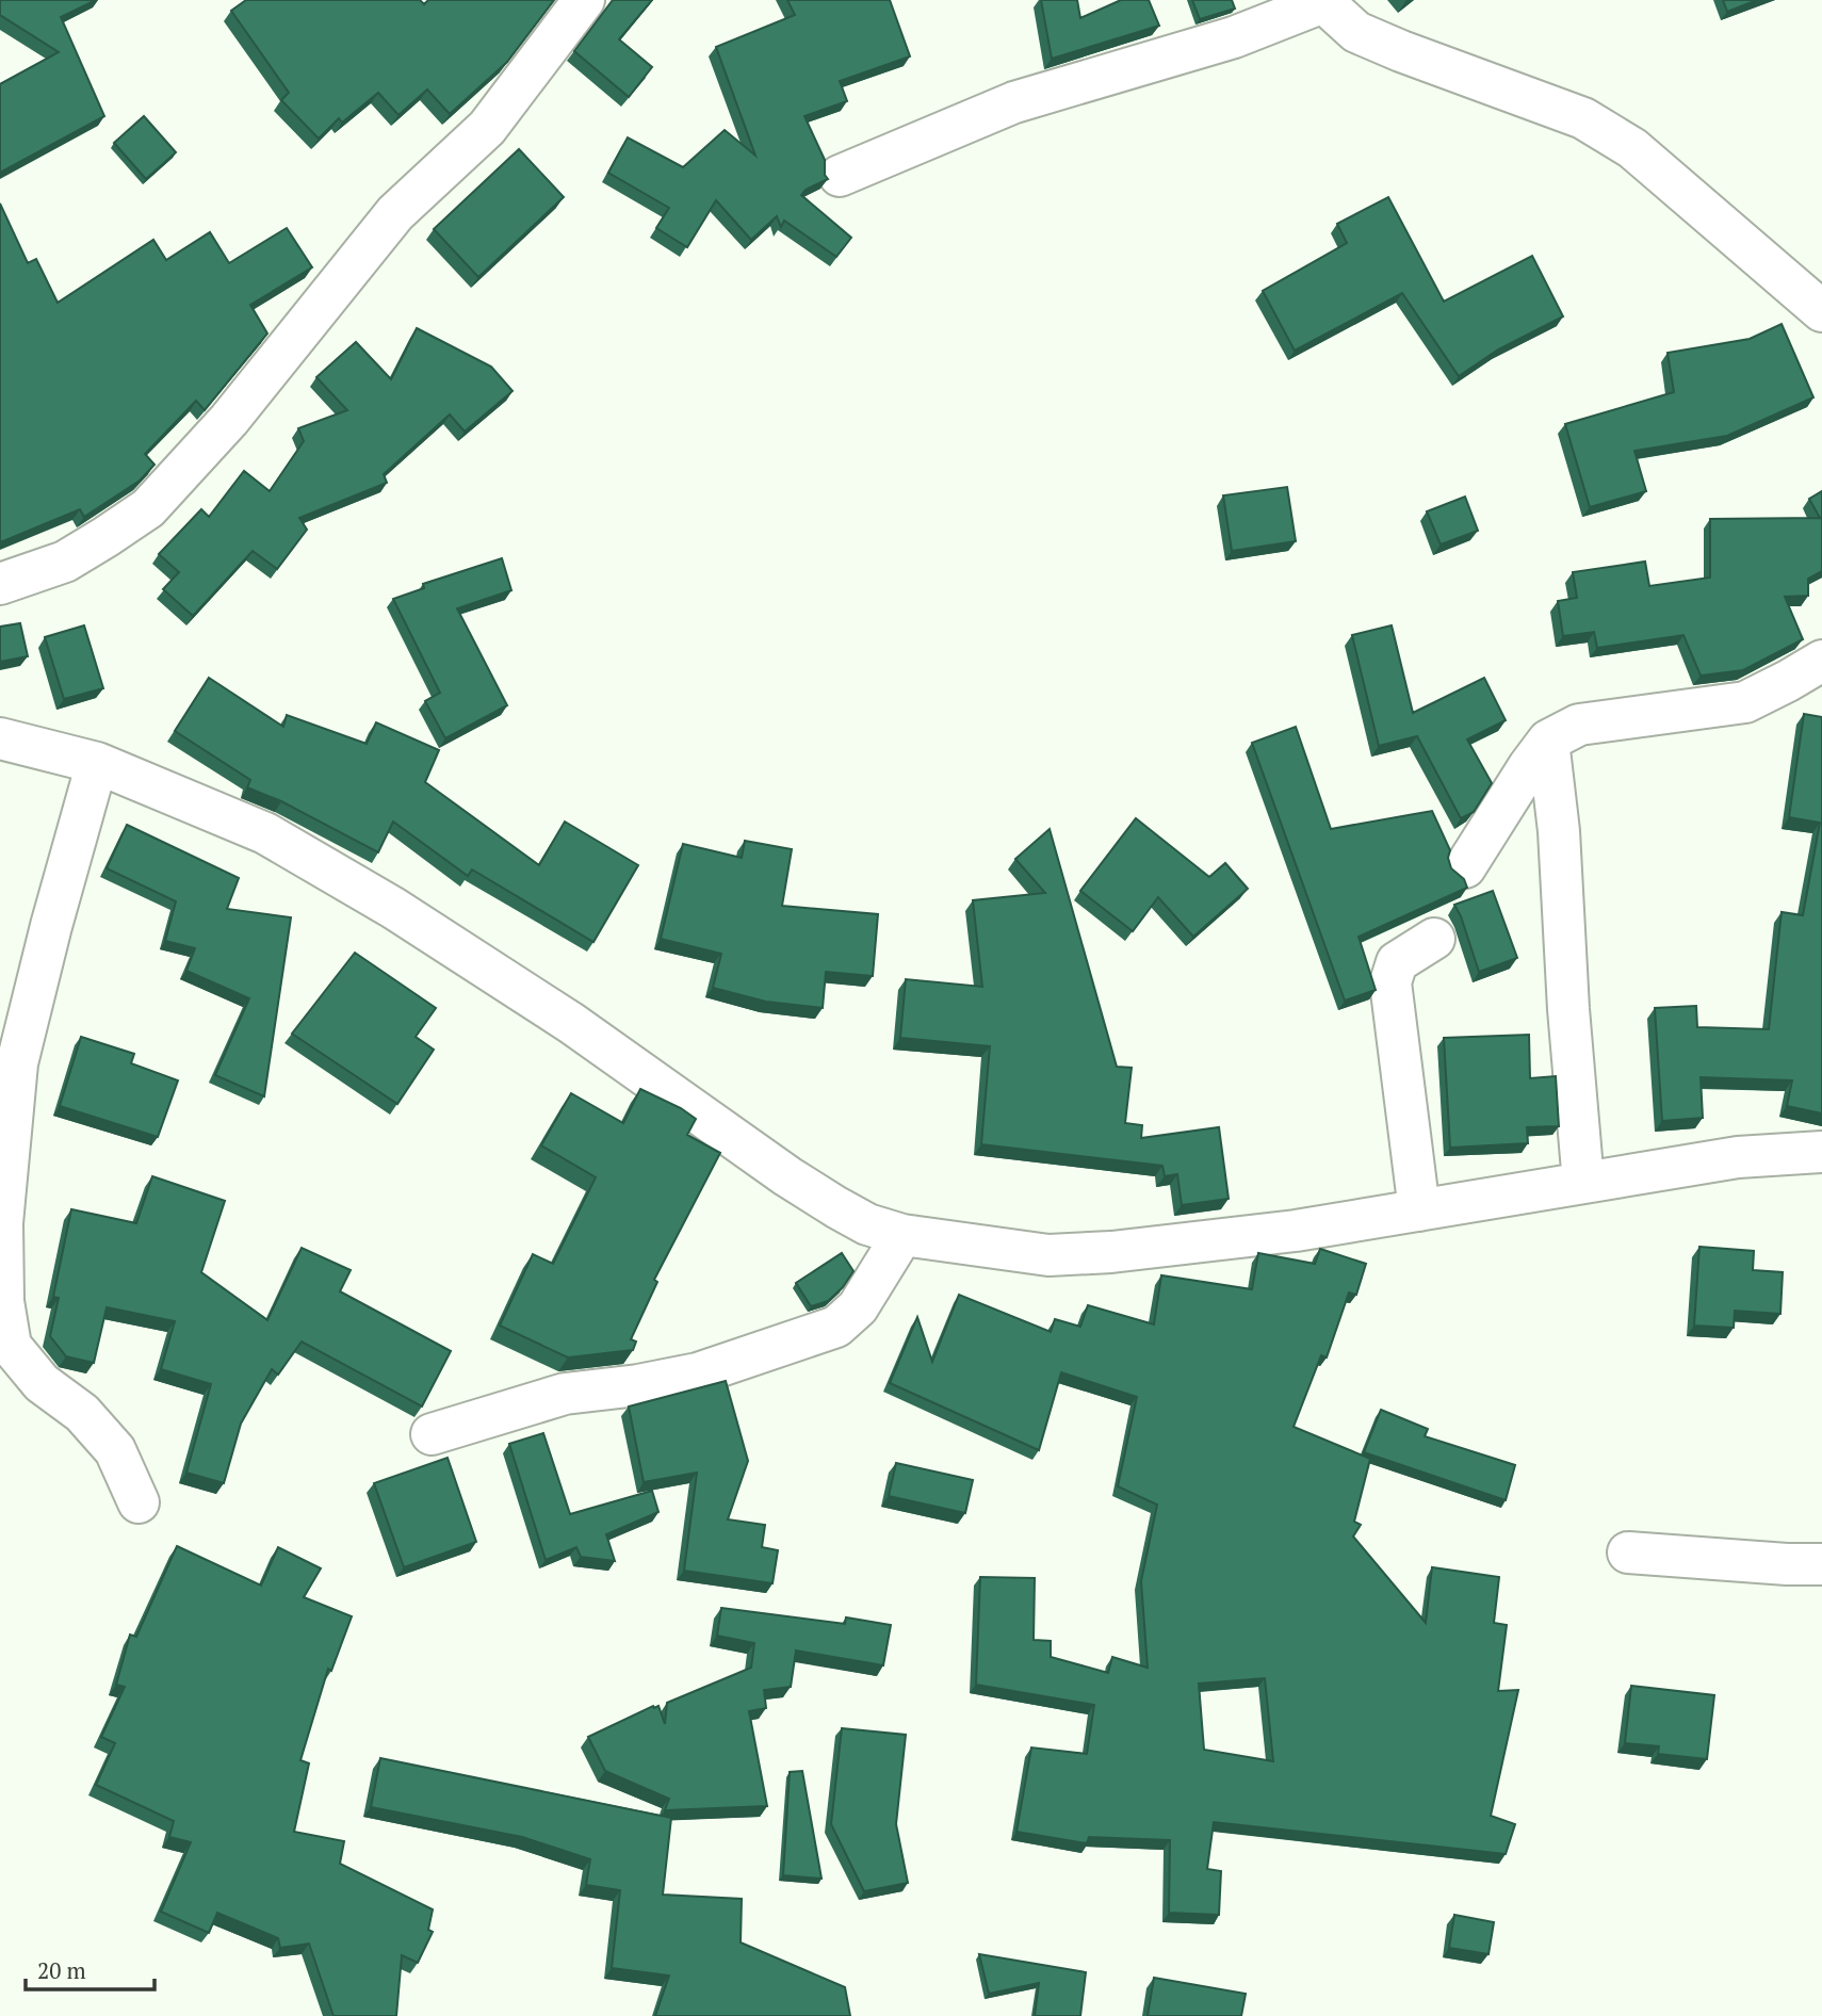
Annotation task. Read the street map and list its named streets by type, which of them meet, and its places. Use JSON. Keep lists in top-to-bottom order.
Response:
{
  "scale_bar": "20 m"
}
